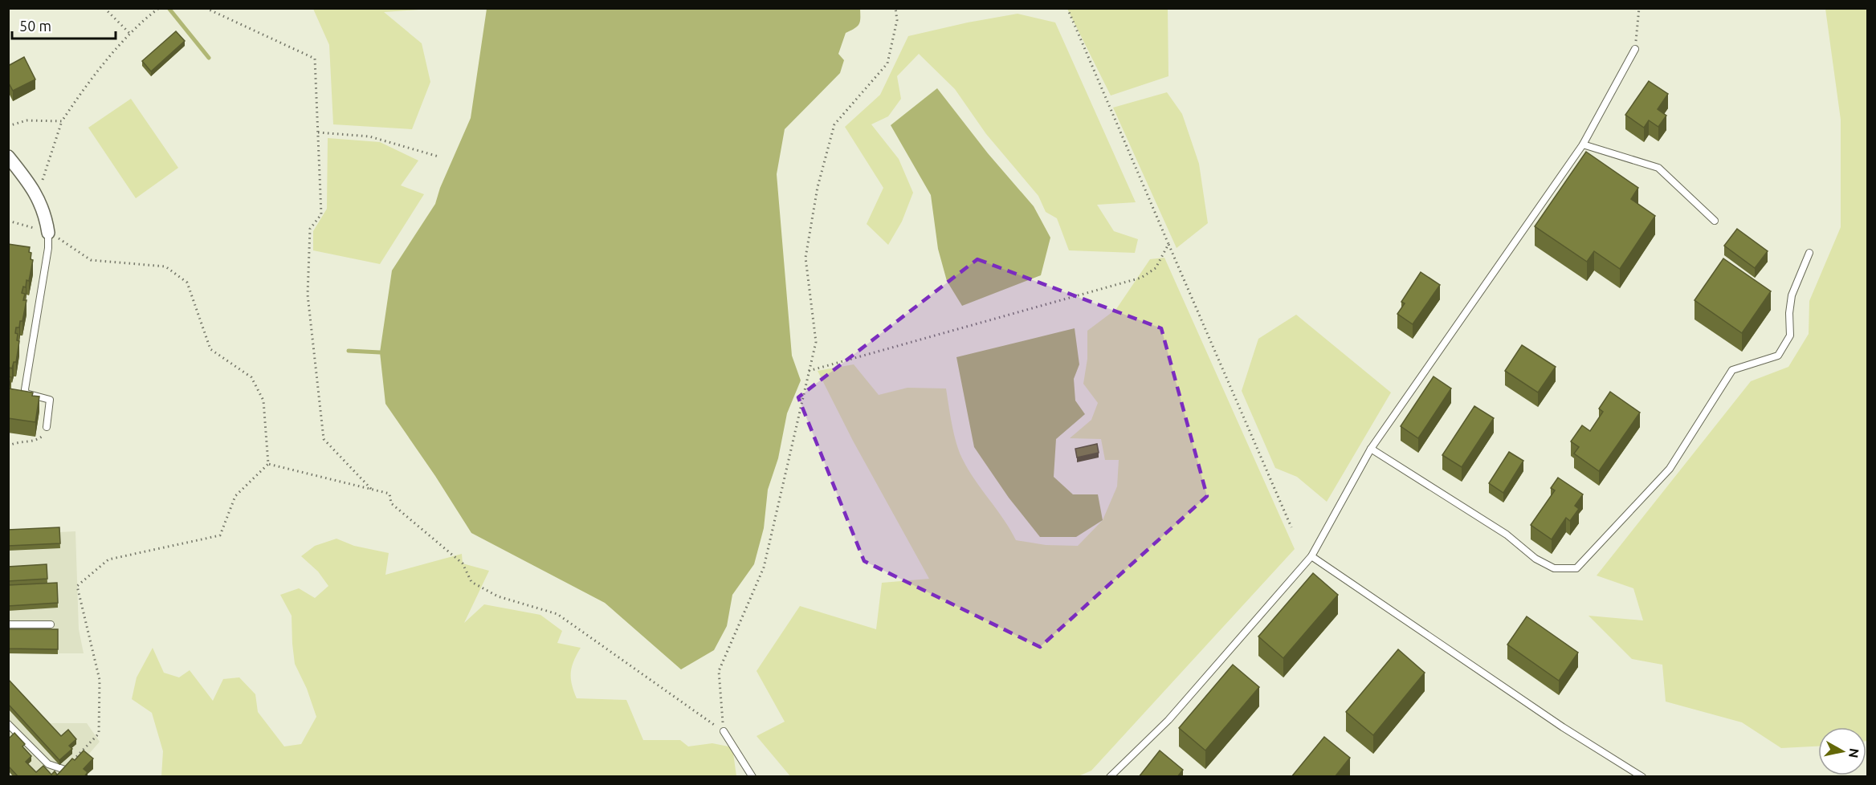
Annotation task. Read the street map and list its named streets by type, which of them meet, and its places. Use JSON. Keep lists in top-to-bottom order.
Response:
{
  "scale_bar": "50 m",
  "north": "right"
}
